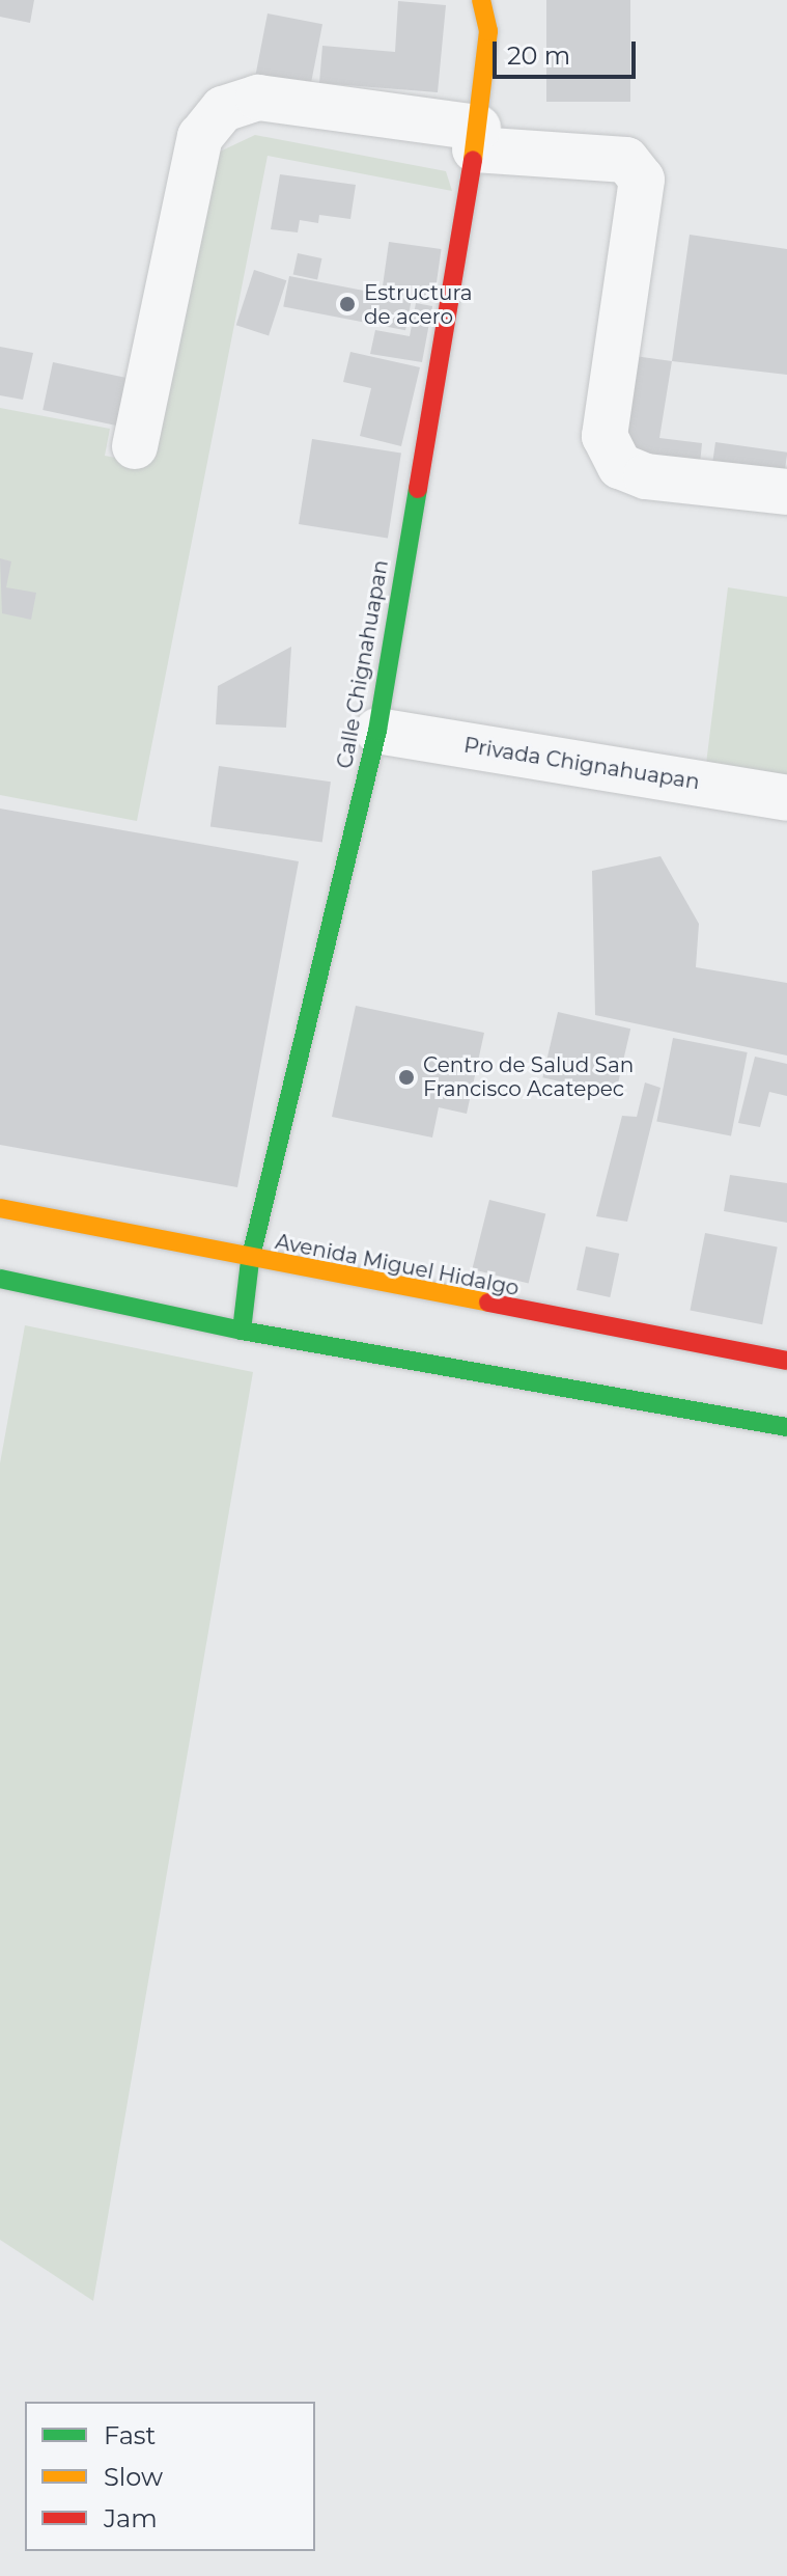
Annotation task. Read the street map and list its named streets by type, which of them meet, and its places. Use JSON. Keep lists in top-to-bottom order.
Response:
{
  "streets": {
    "main road": ["Calle Chignahuapan", "Avenida Miguel Hidalgo"],
    "street": ["Privada Chignahuapan"]
  },
  "crossings": [
    ["Calle Chignahuapan", "Privada Chignahuapan"],
    ["Calle Chignahuapan", "Avenida Miguel Hidalgo"]
  ],
  "places": ["Estructura de acero", "Centro de Salud San Francisco Acatepec"],
  "legend": ["Fast", "Slow", "Jam"],
  "scale_bar": "20 m"
}
